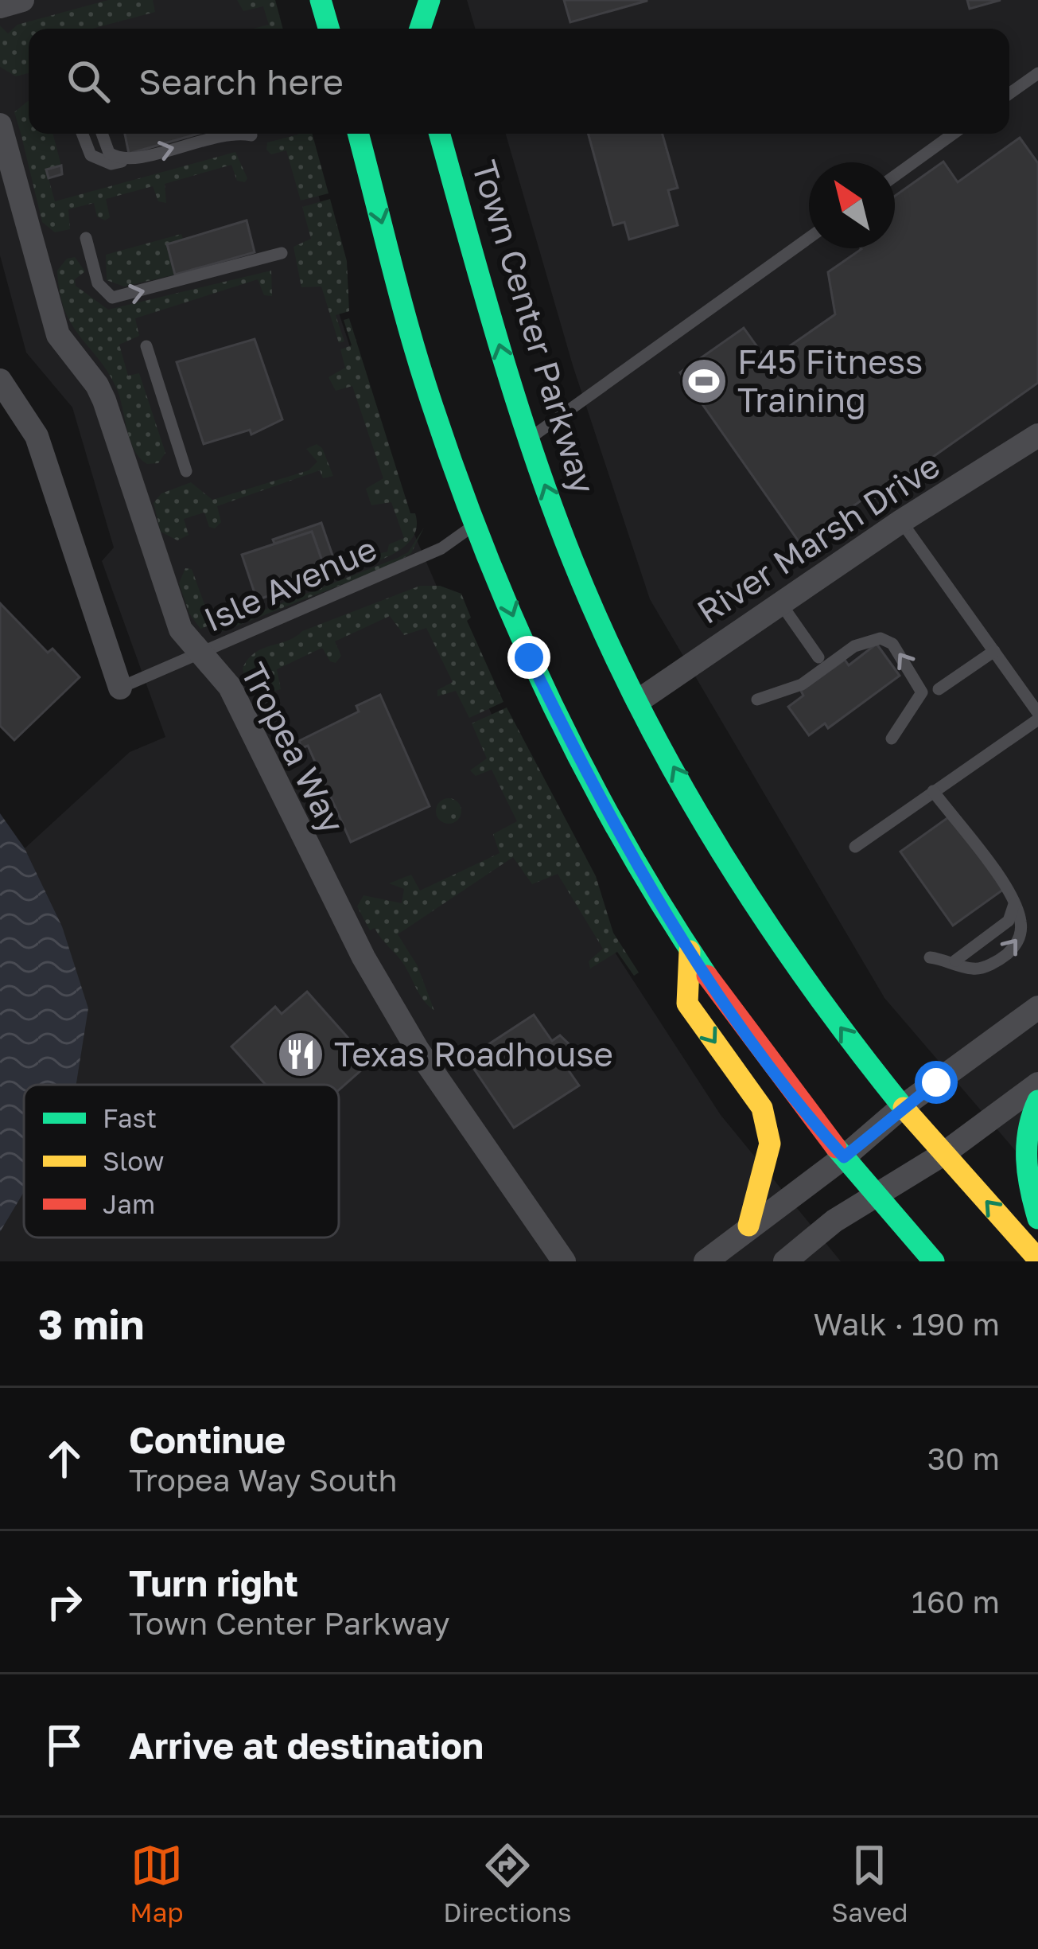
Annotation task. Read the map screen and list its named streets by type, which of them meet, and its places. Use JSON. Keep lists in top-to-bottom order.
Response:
{
  "streets": {
    "main road": ["Town Center Parkway"],
    "street": ["River Marsh Drive", "Tropea Way"],
    "lane": ["Isle Avenue"]
  },
  "crossings": [
    ["Town Center Parkway", "River Marsh Drive"],
    ["Isle Avenue", "Tropea Way"]
  ],
  "places": {
    "sports": ["F45 Fitness Training"],
    "restaurant": ["Texas Roadhouse"]
  },
  "legend": ["Fast", "Slow", "Jam"],
  "north": "top left",
  "page": {
    "search": "Search here",
    "heading": ["3 min", "Walk · 190 m"],
    "list": [
      ["Continue", "Tropea Way South", "30 m"],
      ["Turn right", "Town Center Parkway", "160 m"],
      "Arrive at destination"
    ],
    "nav": ["Map", "Directions", "Saved"]
  }
}
